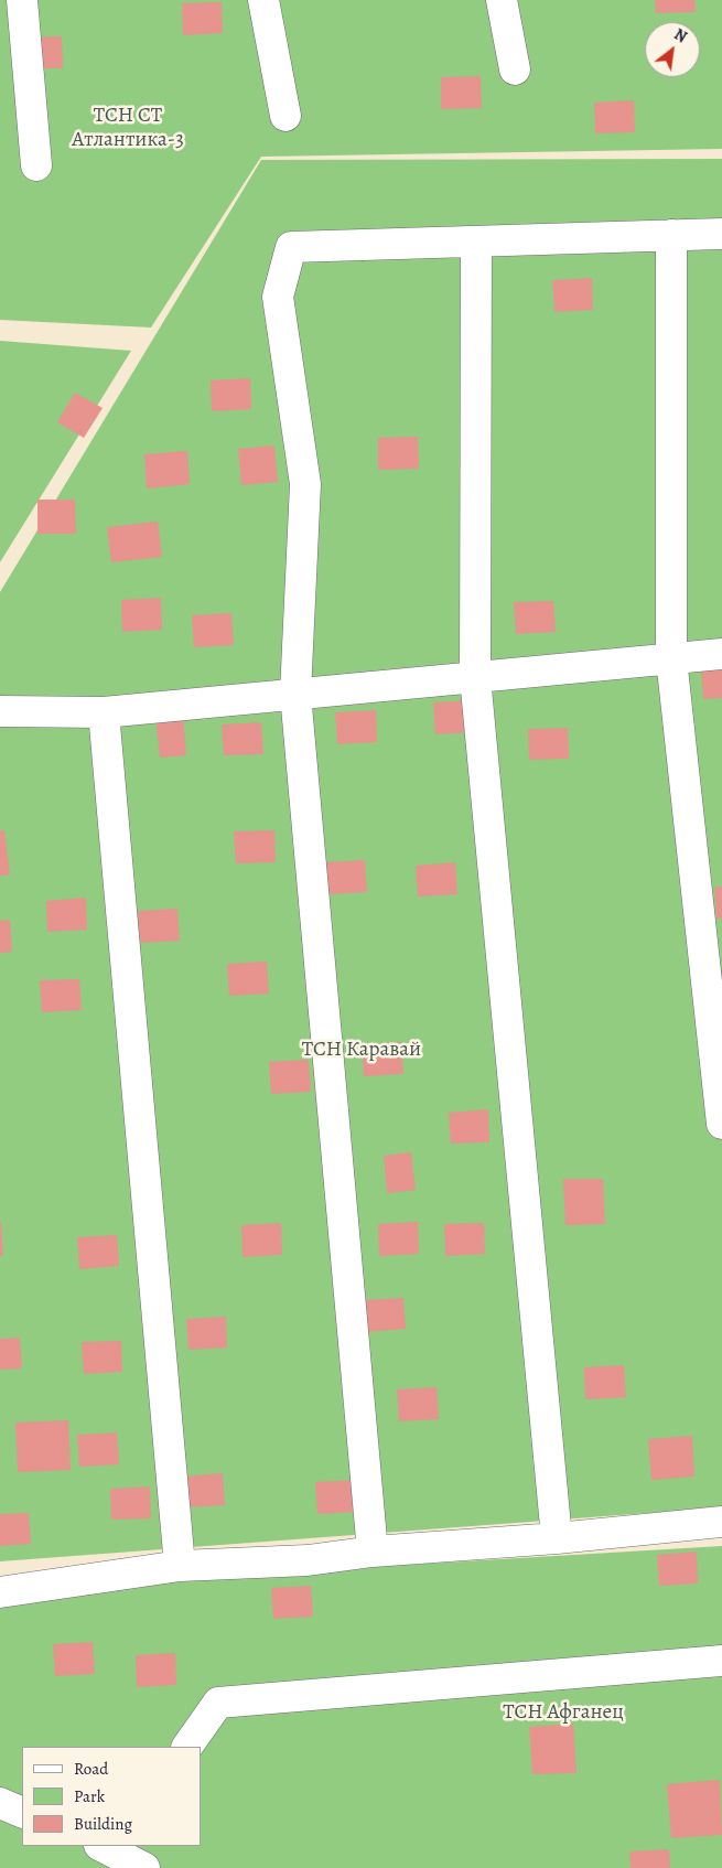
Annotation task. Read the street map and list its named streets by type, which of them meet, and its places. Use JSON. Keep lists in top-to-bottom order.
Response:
{
  "parks": ["ТСН СТ Атлантика-3", "ТСН Каравай", "ТСН Афганец"],
  "legend": ["Road", "Park", "Building"],
  "north": "top right"
}
